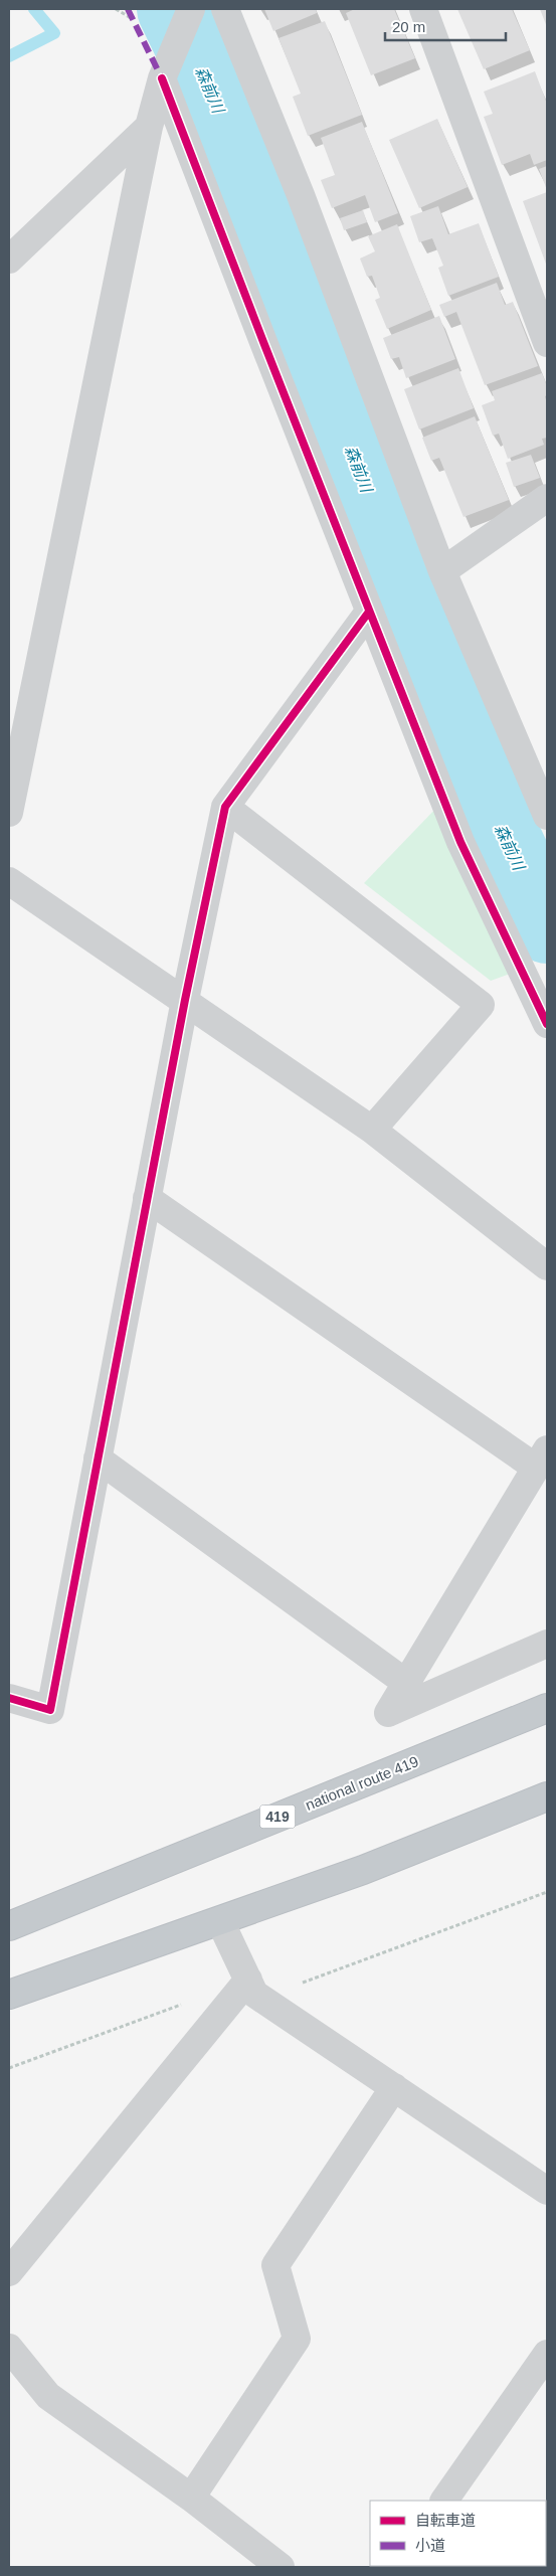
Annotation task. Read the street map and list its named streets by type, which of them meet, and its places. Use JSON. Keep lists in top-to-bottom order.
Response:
{
  "streets": {
    "highway": ["national route 419", "419"]
  },
  "water": ["森前川"],
  "legend": ["自転車道", "小道"],
  "scale_bar": "20 m"
}
